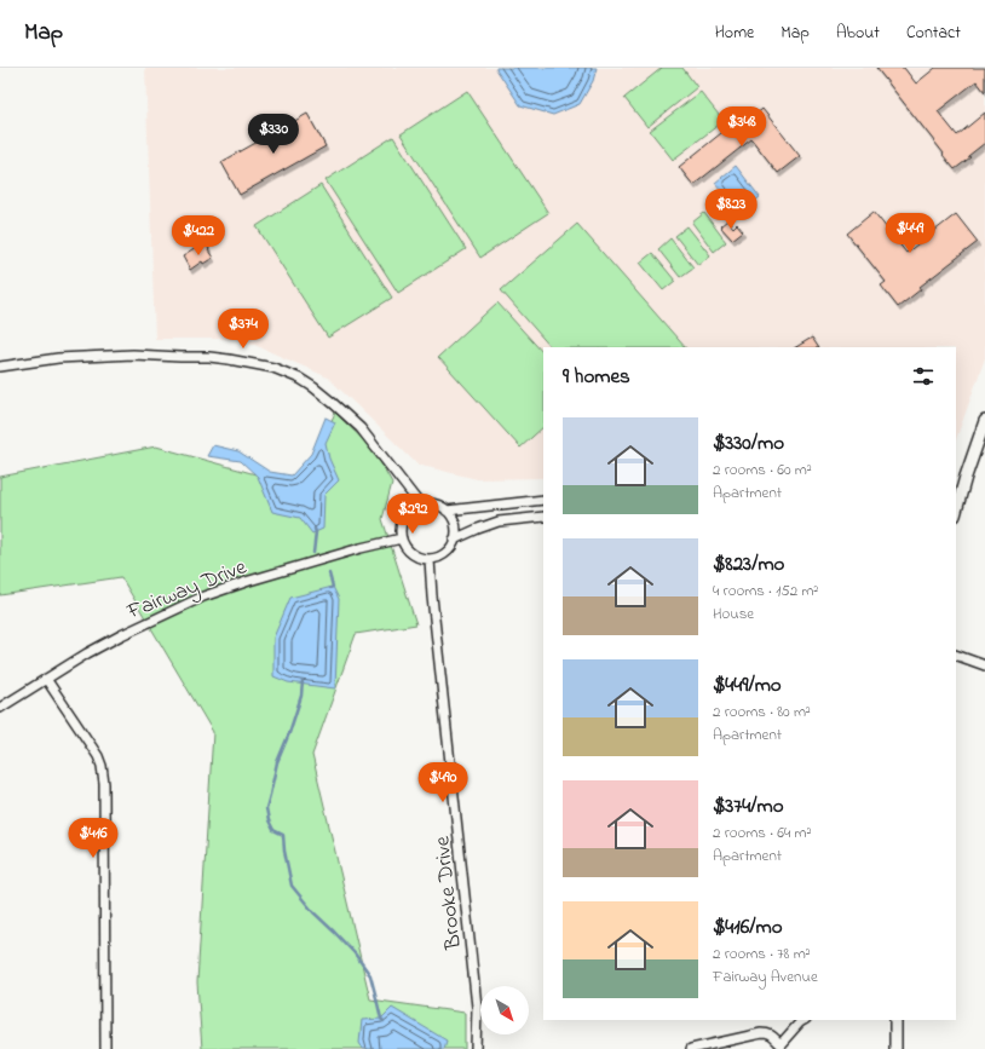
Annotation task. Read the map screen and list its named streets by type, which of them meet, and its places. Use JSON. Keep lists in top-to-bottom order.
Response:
{
  "streets": {
    "street": ["Fairway Drive", "Brooke Drive"]
  },
  "crossings": [
    ["Fairway Drive", "Brooke Drive"]
  ],
  "north": "bottom right",
  "page": {
    "header": "Map",
    "nav": [
      "Home",
      "Map",
      "About",
      "Contact"
    ],
    "price": [
      "$348",
      "$330",
      "$823",
      "$449",
      "$422",
      "$374",
      "$292",
      "$490",
      "$416"
    ],
    "heading": "9 homes",
    "list": [
      {
        "name": "$330/mo",
        "note": "2 rooms · 60 m² · Apartment"
      },
      {
        "name": "$823/mo",
        "note": "4 rooms · 152 m² · House"
      },
      {
        "name": "$449/mo",
        "note": "2 rooms · 80 m² · Apartment"
      },
      {
        "name": "$374/mo",
        "note": "2 rooms · 64 m² · Apartment"
      },
      {
        "name": "$416/mo",
        "note": "2 rooms · 78 m² · Fairway Avenue"
      }
    ]
  }
}
